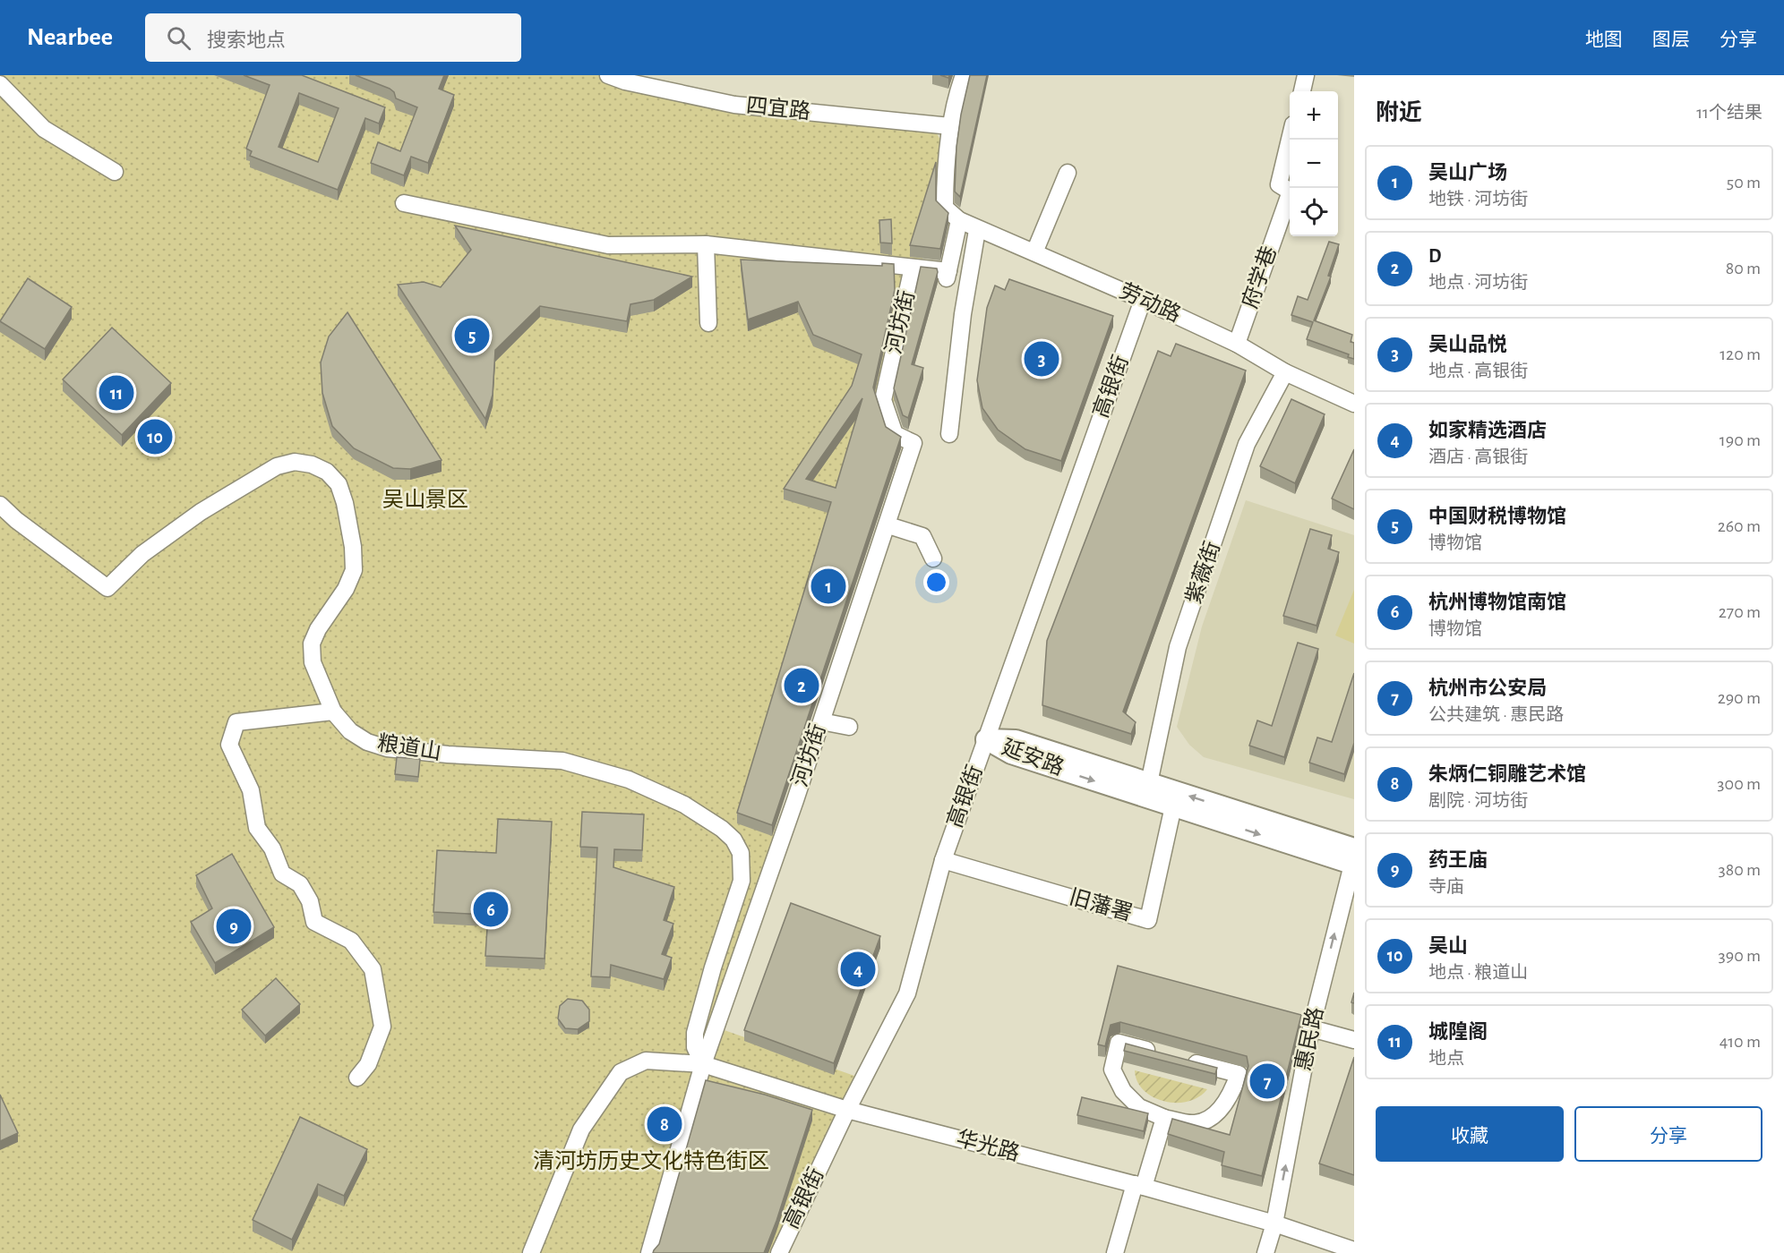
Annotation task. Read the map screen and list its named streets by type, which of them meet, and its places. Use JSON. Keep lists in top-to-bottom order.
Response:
{
  "streets": {
    "main road": ["延安路"],
    "street": [
      "四宜路",
      "府学巷",
      "劳动路",
      "河坊街",
      "高银街",
      "紫薇街",
      "粮道山",
      "旧藩署",
      "惠民路",
      "华光路"
    ]
  },
  "crossings": [
    ["四宜路", "劳动路"],
    ["府学巷", "劳动路"],
    ["劳动路", "高银街"],
    ["劳动路", "紫薇街"],
    ["河坊街", "粮道山"],
    ["河坊街", "华光路"],
    ["高银街", "延安路"],
    ["高银街", "旧藩署"],
    ["高银街", "华光路"],
    ["紫薇街", "延安路"],
    ["粮道山", "华光路"],
    ["延安路", "旧藩署"],
    ["延安路", "惠民路"],
    ["惠民路", "华光路"]
  ],
  "one_way": ["惠民路"],
  "parks": ["吴山景区", "清河坊历史文化特色街区"],
  "page": {
    "header": "Nearbee",
    "search": "搜索地点",
    "nav": ["地图", "图层", "分享"],
    "heading": ["附近", "11个结果"],
    "map_buttons": ["+", "−"],
    "list": [
      {
        "mark": "1",
        "name": "吴山广场",
        "note": "地铁 · 河坊街",
        "value": "50 m"
      },
      {
        "mark": "2",
        "name": "D",
        "note": "地点 · 河坊街",
        "value": "80 m"
      },
      {
        "mark": "3",
        "name": "吴山品悦",
        "note": "地点 · 高银街",
        "value": "120 m"
      },
      {
        "mark": "4",
        "name": "如家精选酒店",
        "note": "酒店 · 高银街",
        "value": "190 m"
      },
      {
        "mark": "5",
        "name": "中国财税博物馆",
        "note": "博物馆",
        "value": "260 m"
      },
      {
        "mark": "6",
        "name": "杭州博物馆南馆",
        "note": "博物馆",
        "value": "270 m"
      },
      {
        "mark": "7",
        "name": "杭州市公安局",
        "note": "公共建筑 · 惠民路",
        "value": "290 m"
      },
      {
        "mark": "8",
        "name": "朱炳仁铜雕艺术馆",
        "note": "剧院 · 河坊街",
        "value": "300 m"
      },
      {
        "mark": "9",
        "name": "药王庙",
        "note": "寺庙",
        "value": "380 m"
      },
      {
        "mark": "10",
        "name": "吴山",
        "note": "地点 · 粮道山",
        "value": "390 m"
      },
      {
        "mark": "11",
        "name": "城隍阁",
        "note": "地点",
        "value": "410 m"
      }
    ],
    "pins": [
      "5",
      "3",
      "11",
      "10",
      "1",
      "2",
      "6",
      "9",
      "4",
      "7",
      "8"
    ],
    "buttons": ["收藏", "分享"]
  }
}
